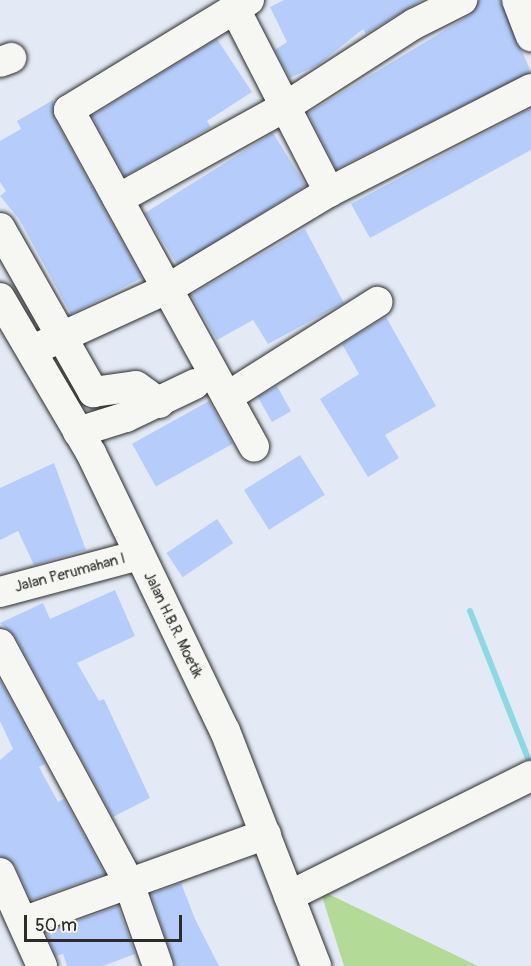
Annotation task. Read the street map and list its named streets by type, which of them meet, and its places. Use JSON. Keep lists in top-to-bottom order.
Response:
{
  "streets": {
    "street": ["Jalan Perumahan I", "Jalan H.B.R. Moetik"]
  },
  "crossings": [
    ["Jalan Perumahan I", "Jalan H.B.R. Moetik"]
  ],
  "scale_bar": "50 m"
}
